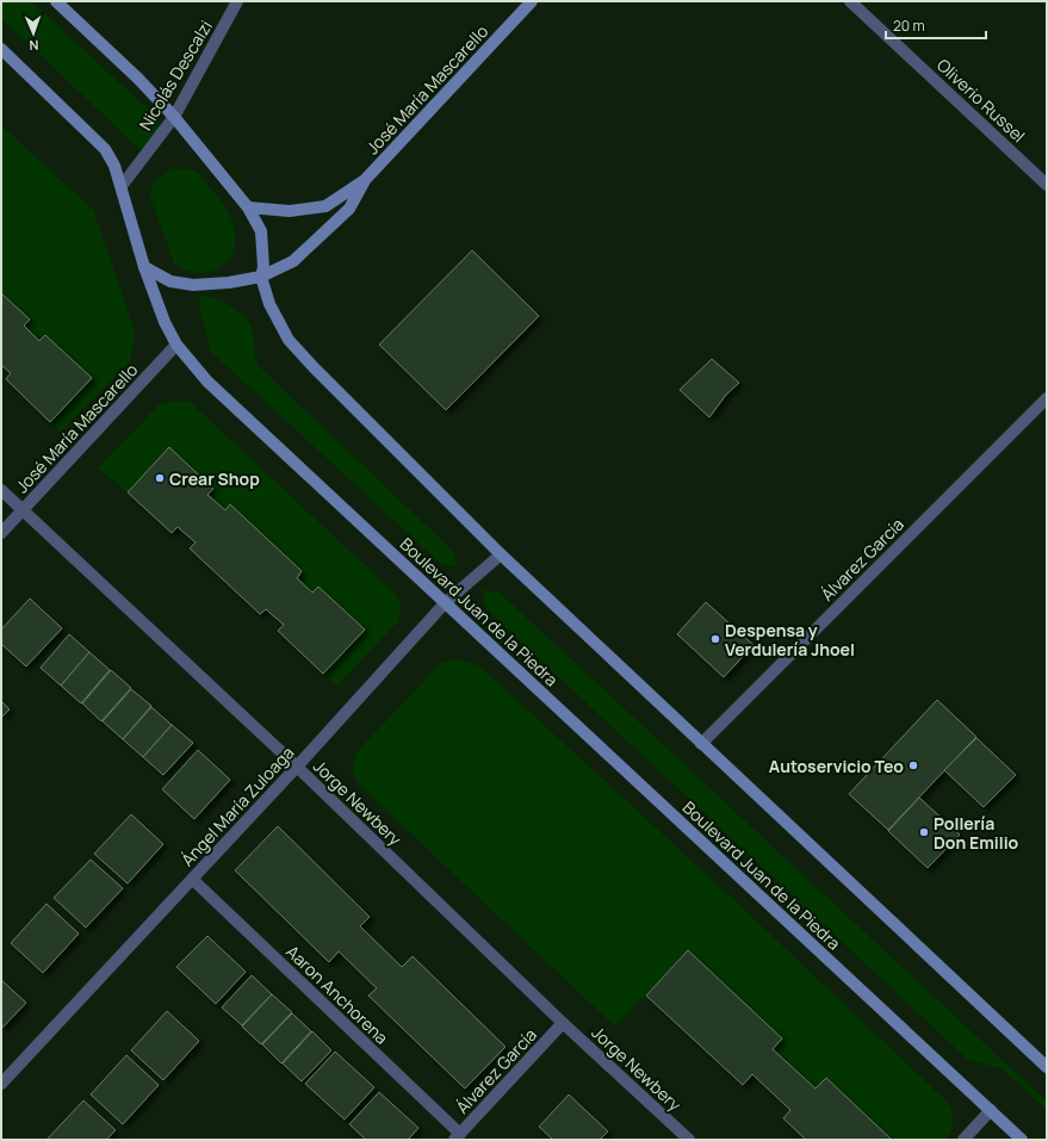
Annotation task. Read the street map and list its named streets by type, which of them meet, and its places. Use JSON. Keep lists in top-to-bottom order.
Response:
{
  "streets": {
    "main road": ["José María Mascarello", "Boulevard Juan de la Piedra"],
    "street": [
      "Nicolás Descalzi",
      "Oliverio Russel",
      "Álvarez García",
      "Jorge Newbery",
      "Ángel María Zuloaga",
      "Aaron Anchorena"
    ]
  },
  "crossings": [
    ["Nicolás Descalzi", "Boulevard Juan de la Piedra"],
    ["José María Mascarello", "Boulevard Juan de la Piedra"],
    ["José María Mascarello", "Jorge Newbery"],
    ["Álvarez García", "Jorge Newbery"],
    ["Álvarez García", "Aaron Anchorena"],
    ["Boulevard Juan de la Piedra", "Ángel María Zuloaga"],
    ["Jorge Newbery", "Ángel María Zuloaga"],
    ["Ángel María Zuloaga", "Aaron Anchorena"]
  ],
  "places": [
    "Crear Shop",
    "Despensa y Verdulería Jhoel",
    "Autoservicio Teo",
    "Pollería Don Emilio"
  ],
  "scale_bar": "20 m",
  "north": "bottom"
}
